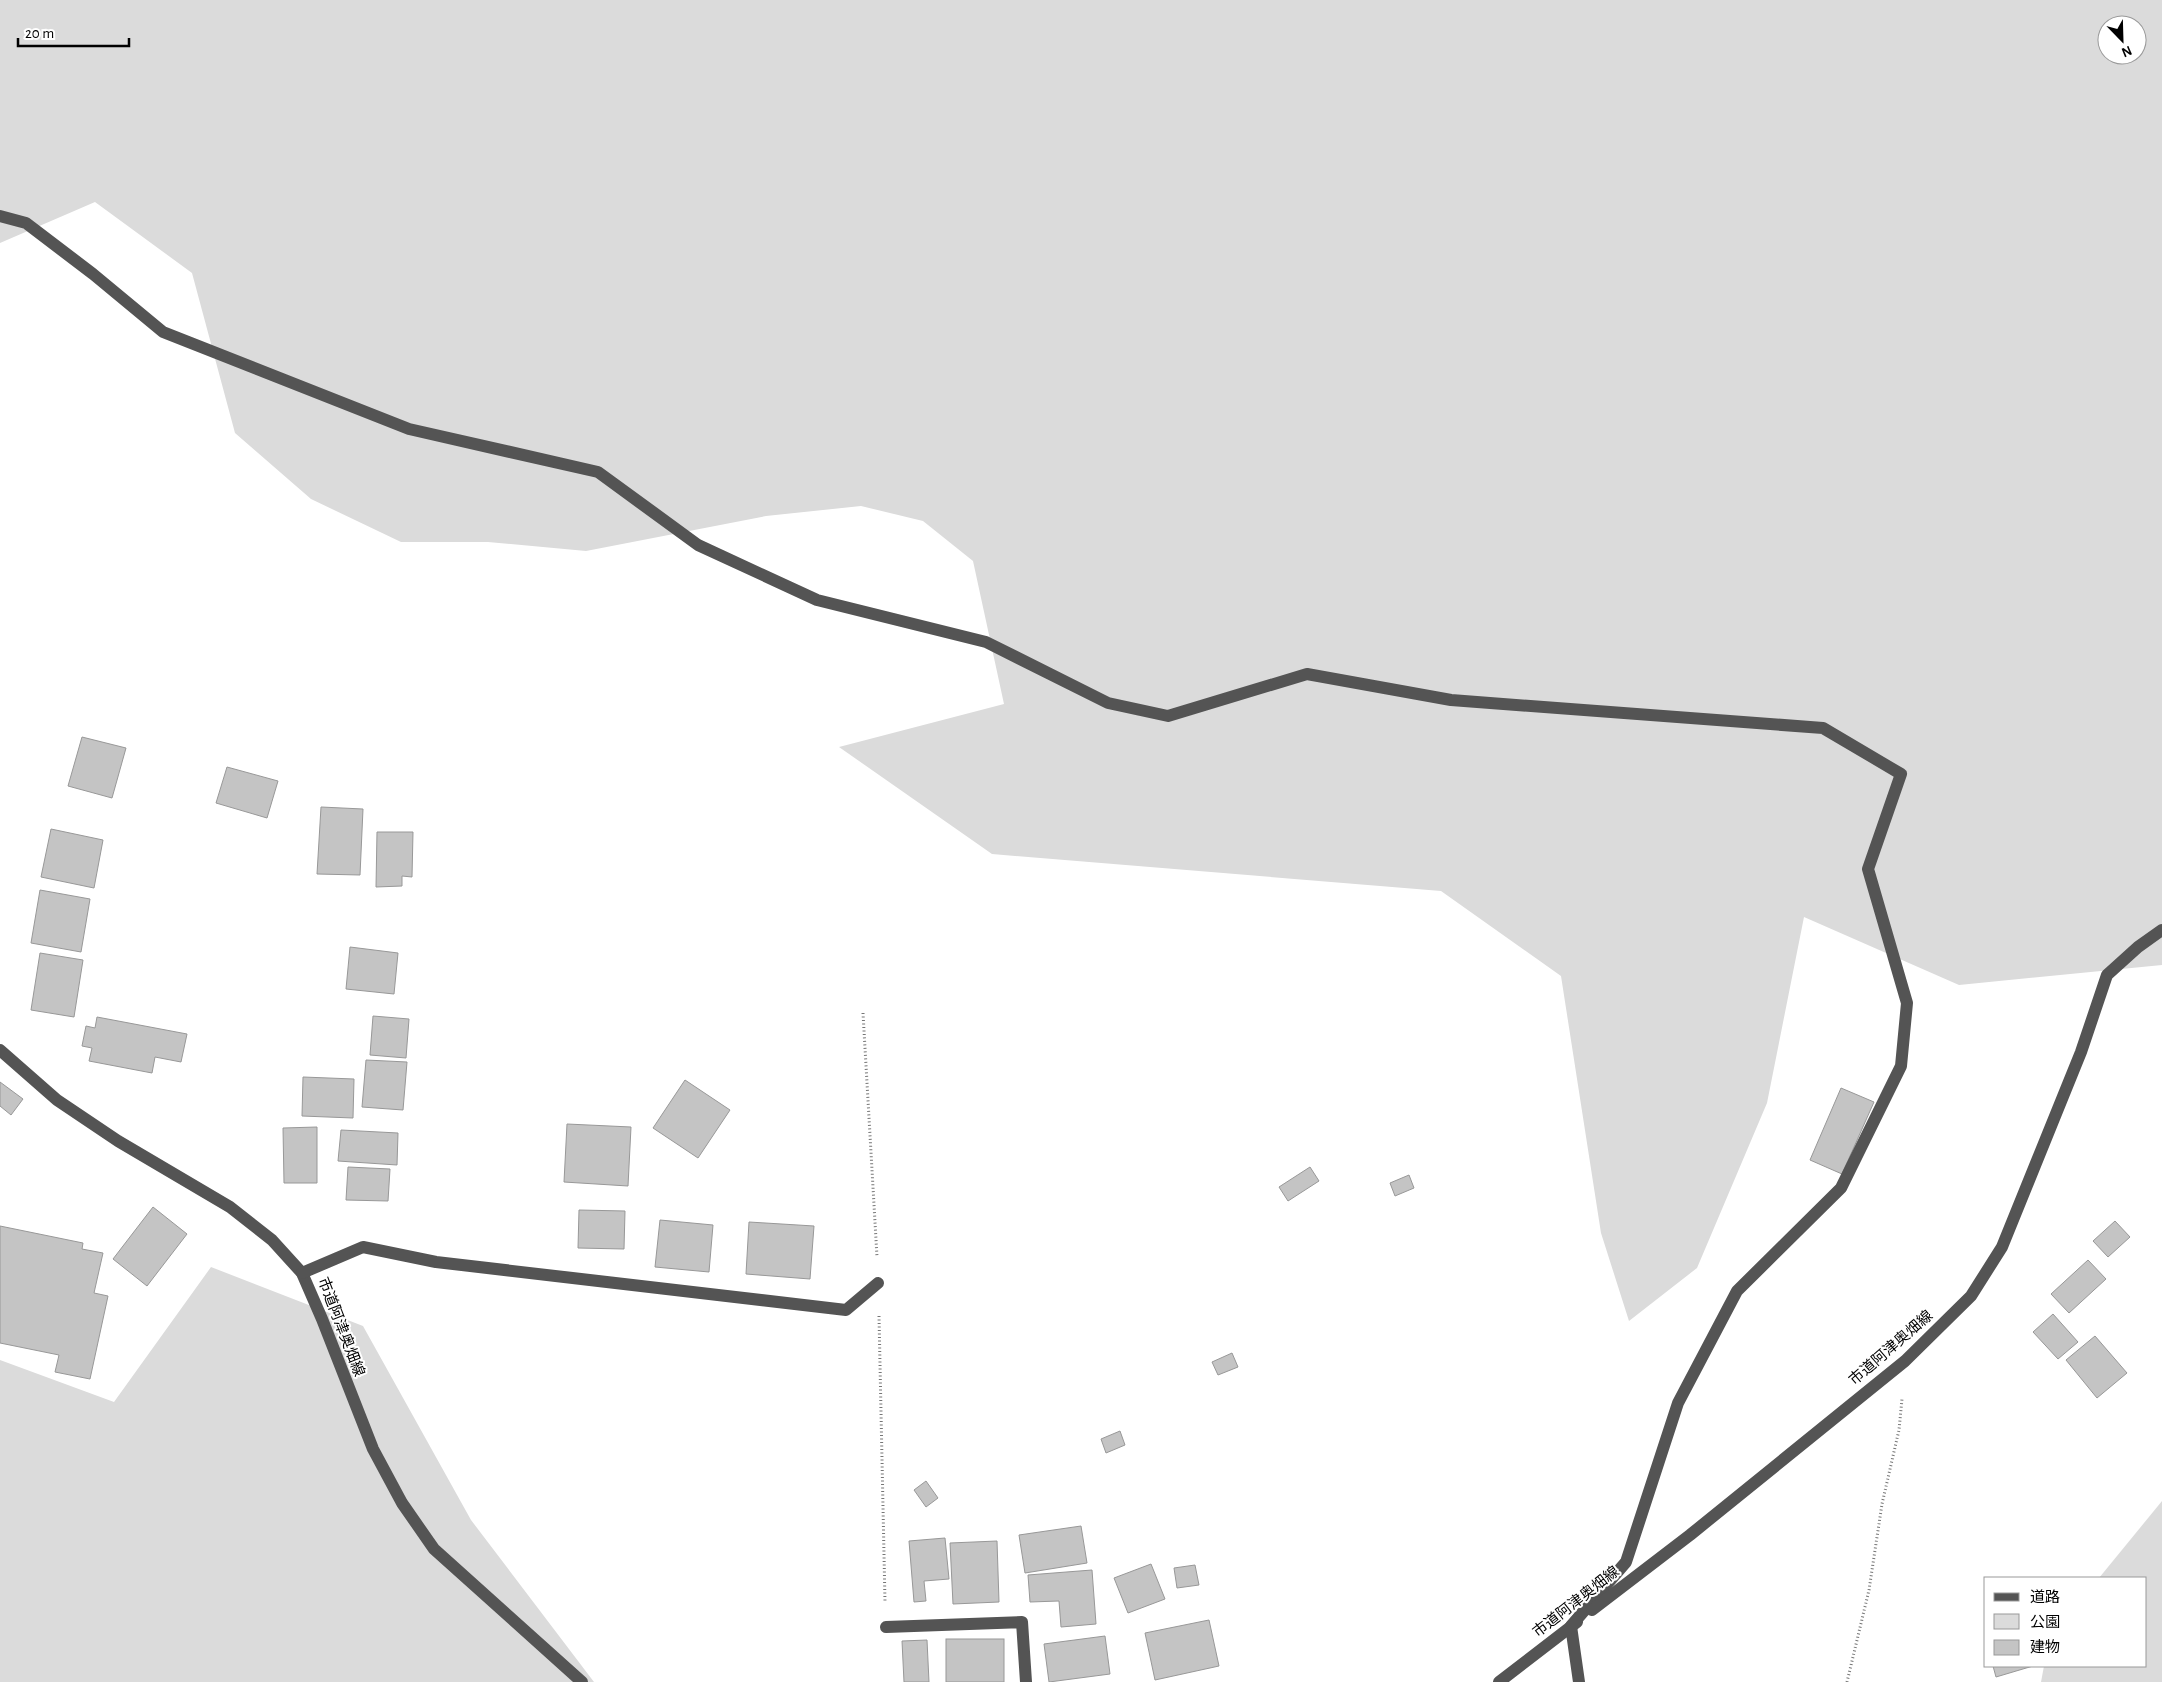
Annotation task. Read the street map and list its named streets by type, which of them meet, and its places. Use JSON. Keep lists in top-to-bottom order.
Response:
{
  "streets": {
    "street": ["市道阿津奥畑線"]
  },
  "legend": ["道路", "公園", "建物"],
  "scale_bar": "20 m",
  "north": "bottom right"
}
